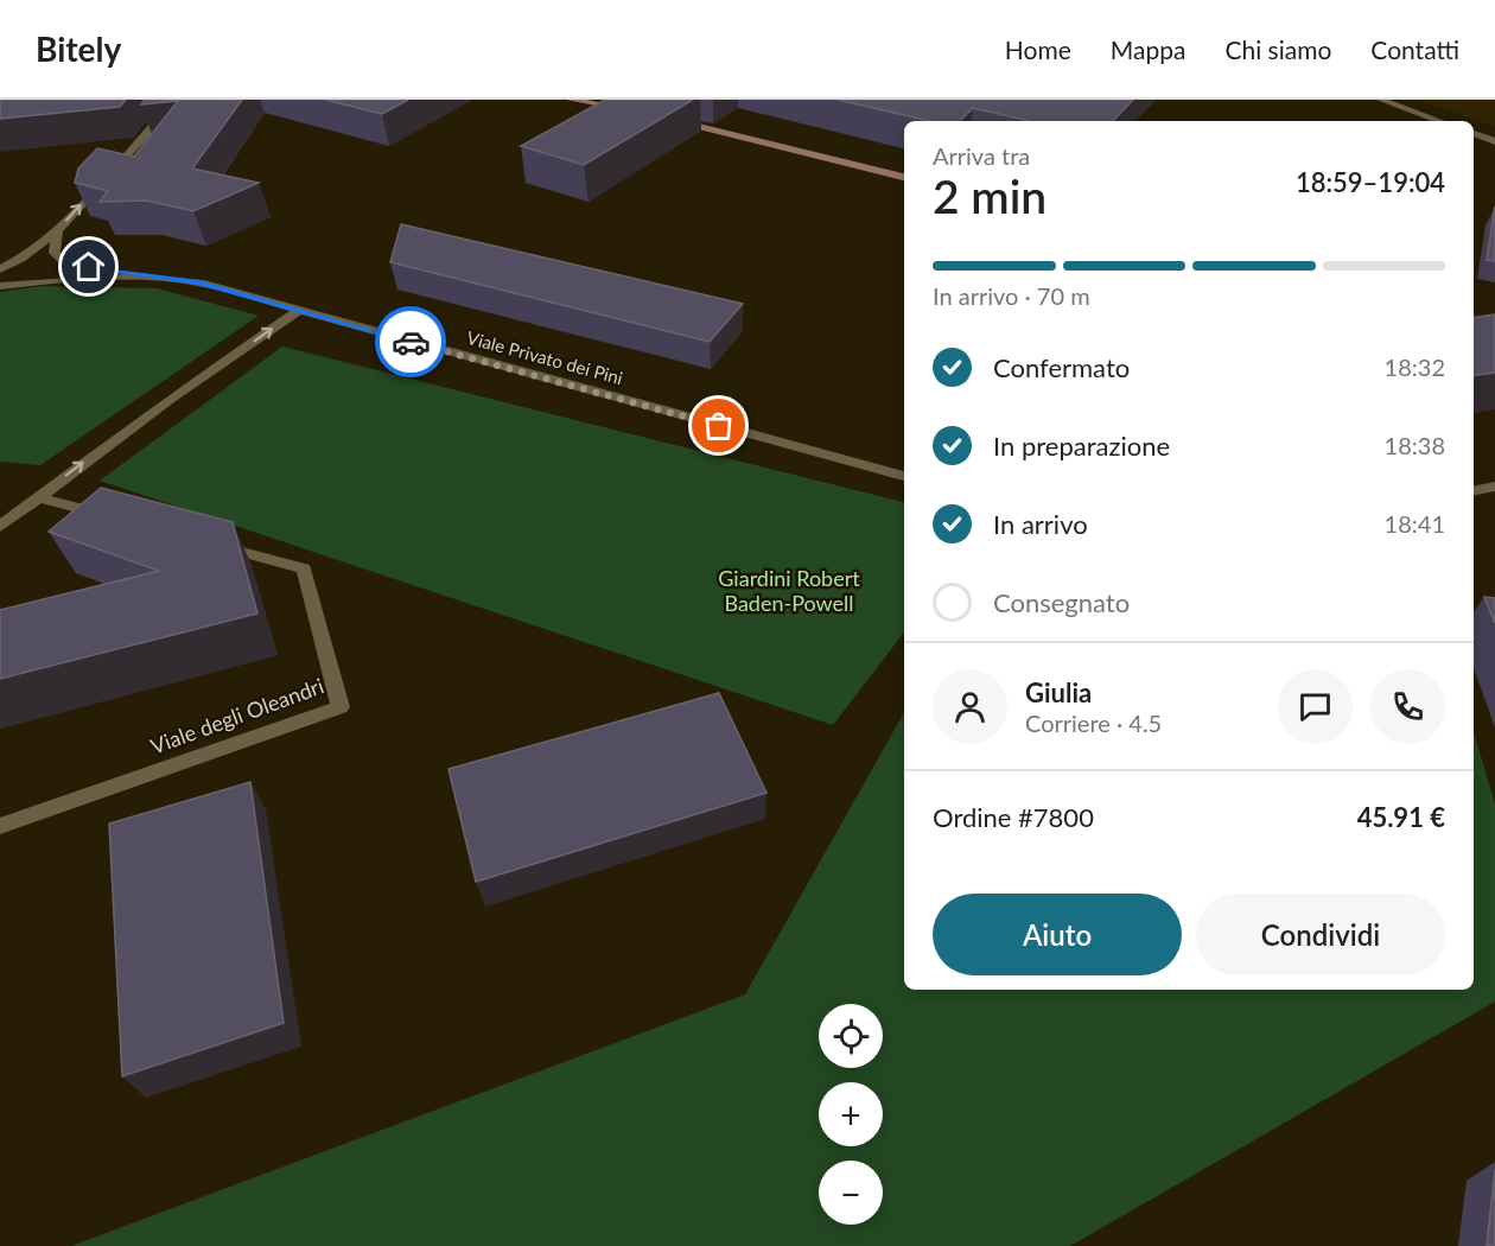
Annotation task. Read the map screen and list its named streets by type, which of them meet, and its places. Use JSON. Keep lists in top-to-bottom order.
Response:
{
  "streets": {
    "street": ["Viale Privato dei Pini", "Viale degli Oleandri"]
  },
  "parks": ["Giardini Robert Baden-Powell"],
  "page": {
    "header": "Bitely",
    "nav": [
      "Home",
      "Mappa",
      "Chi siamo",
      "Contatti"
    ],
    "heading": ["2 min", "Arriva tra", "18:59–19:04"],
    "panel": [
      "Giulia",
      "Corriere · 4.5",
      "Ordine #7800",
      "45.91 €"
    ],
    "bar": "In arrivo · 70 m",
    "list": [
      ["Confermato", "18:32"],
      ["In preparazione", "18:38"],
      ["In arrivo", "18:41"],
      "Consegnato"
    ],
    "buttons": ["Aiuto", "Condividi"],
    "map_buttons": ["+", "−"]
  }
}
